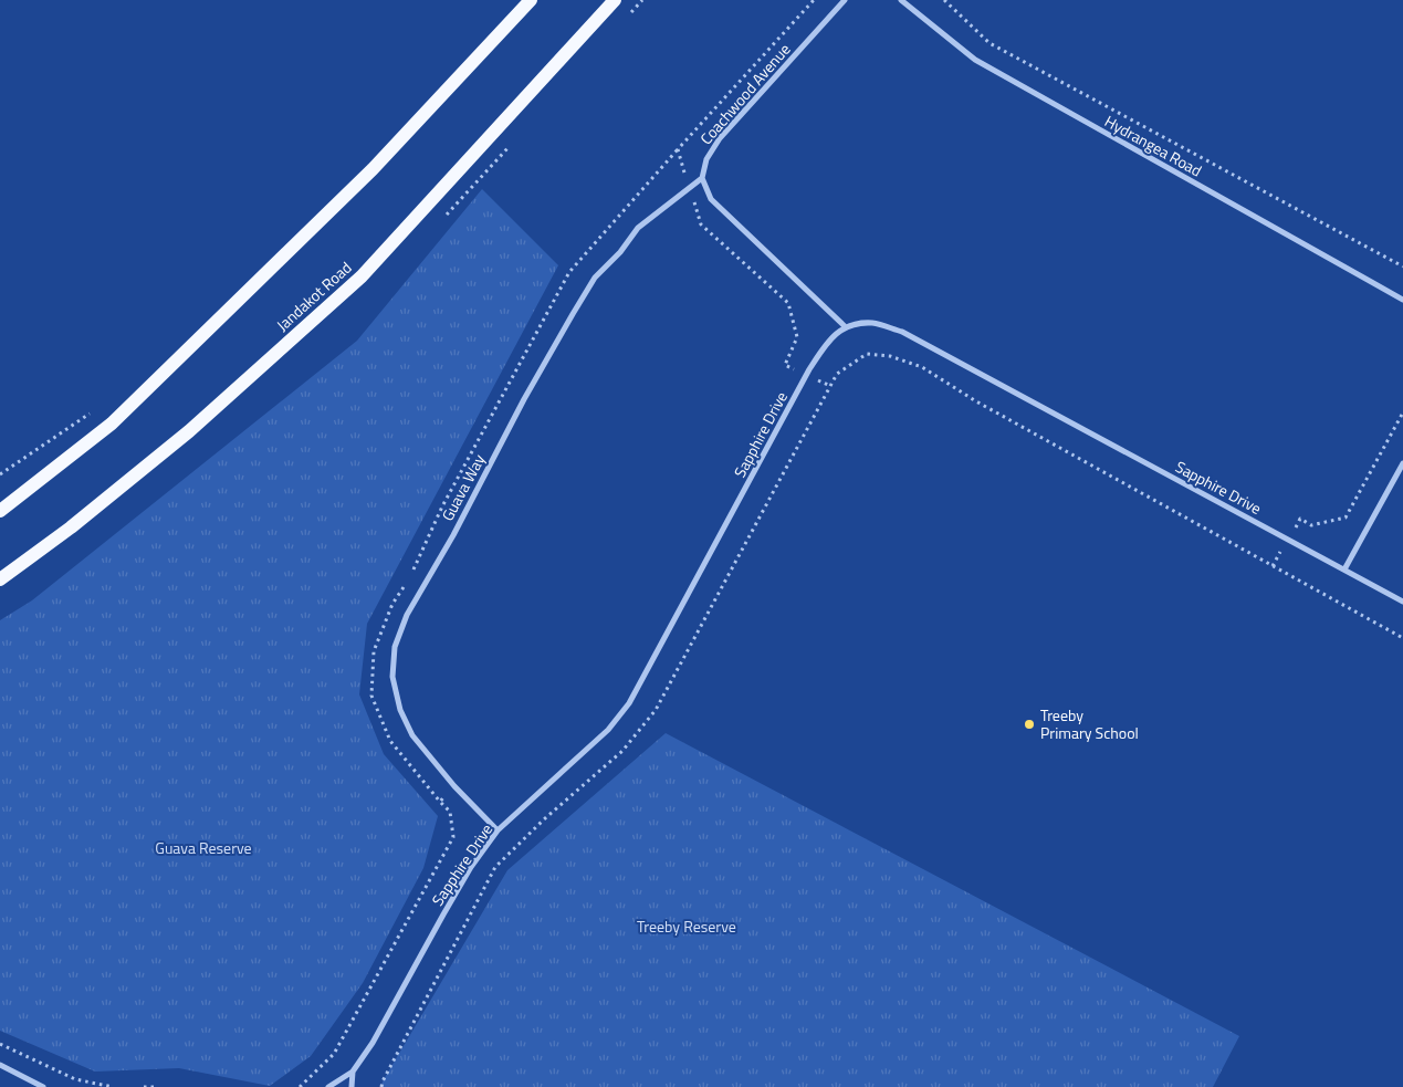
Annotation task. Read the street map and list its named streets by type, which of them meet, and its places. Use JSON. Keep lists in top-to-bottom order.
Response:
{
  "streets": {
    "main road": ["Jandakot Road"],
    "street": [
      "Coachwood Avenue",
      "Hydrangea Road",
      "Sapphire Drive",
      "Guava Way"
    ]
  },
  "crossings": [
    ["Coachwood Avenue", "Guava Way"],
    ["Sapphire Drive", "Guava Way"]
  ],
  "parks": ["Guava Reserve", "Treeby Reserve"],
  "places": ["Treeby Primary School"]
}
